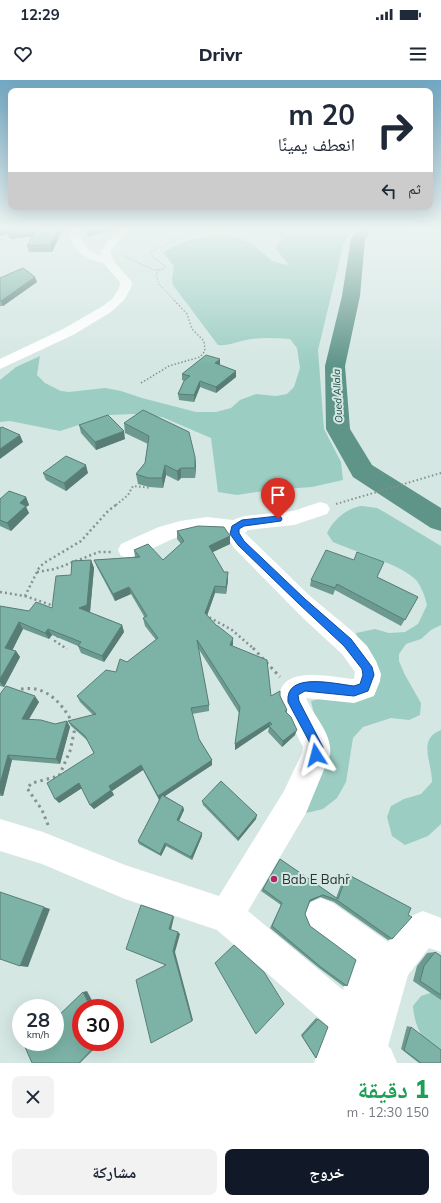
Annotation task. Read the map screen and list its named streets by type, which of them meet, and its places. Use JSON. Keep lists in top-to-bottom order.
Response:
{
  "water": ["Oued Allala"],
  "places": ["Bab E Bahr"],
  "page": {
    "status": "12:29",
    "header": "Drivr",
    "turn": ["20 m", "انعطف يمينًا"],
    "then": "ثم",
    "speed": "28 km/h",
    "limit": "30",
    "heading": ["1 دقيقة", "150 m · 12:30"],
    "buttons": ["خروج", "مشاركة"]
  }
}
